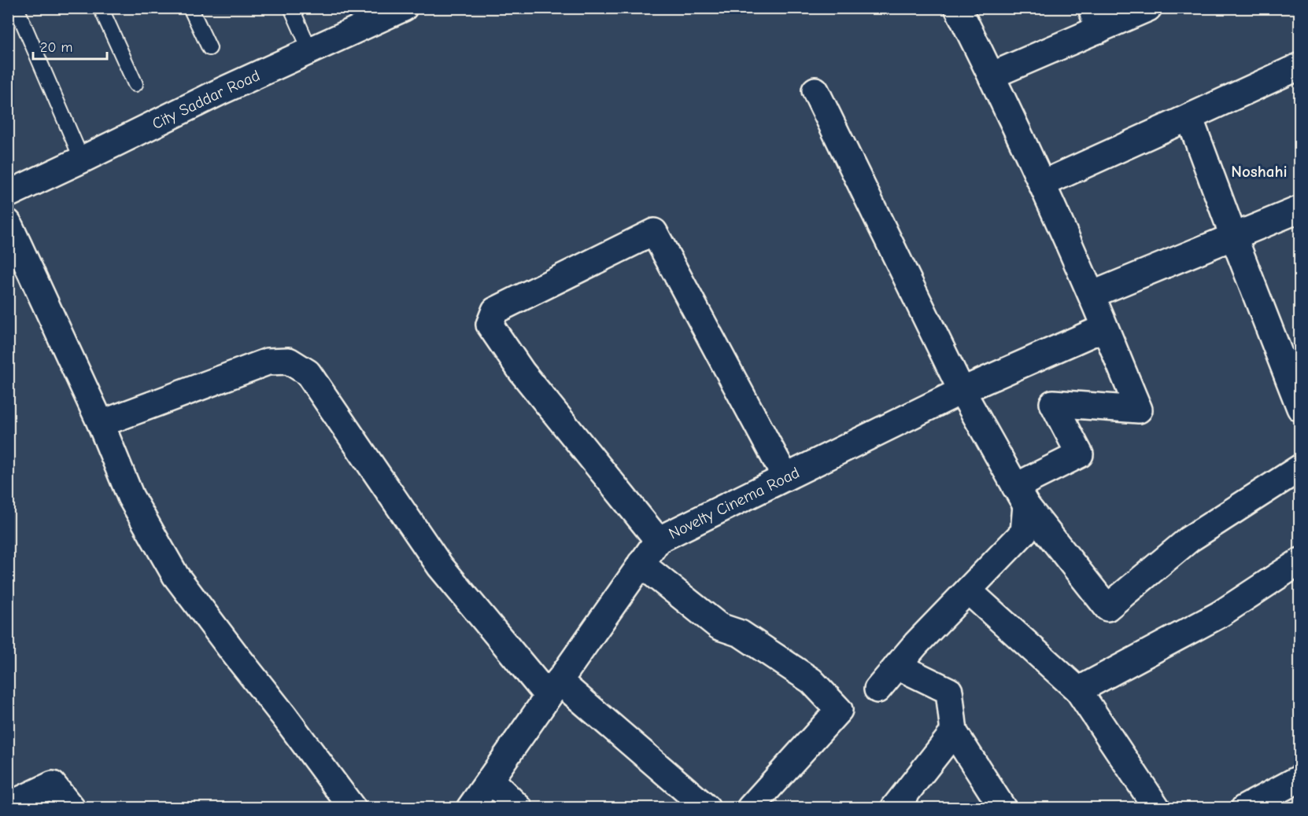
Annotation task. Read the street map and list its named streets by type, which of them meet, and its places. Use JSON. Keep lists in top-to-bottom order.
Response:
{
  "streets": {
    "street": ["City Saddar Road", "Novelty Cinema Road"]
  },
  "districts": ["Noshahi"],
  "scale_bar": "20 m"
}
